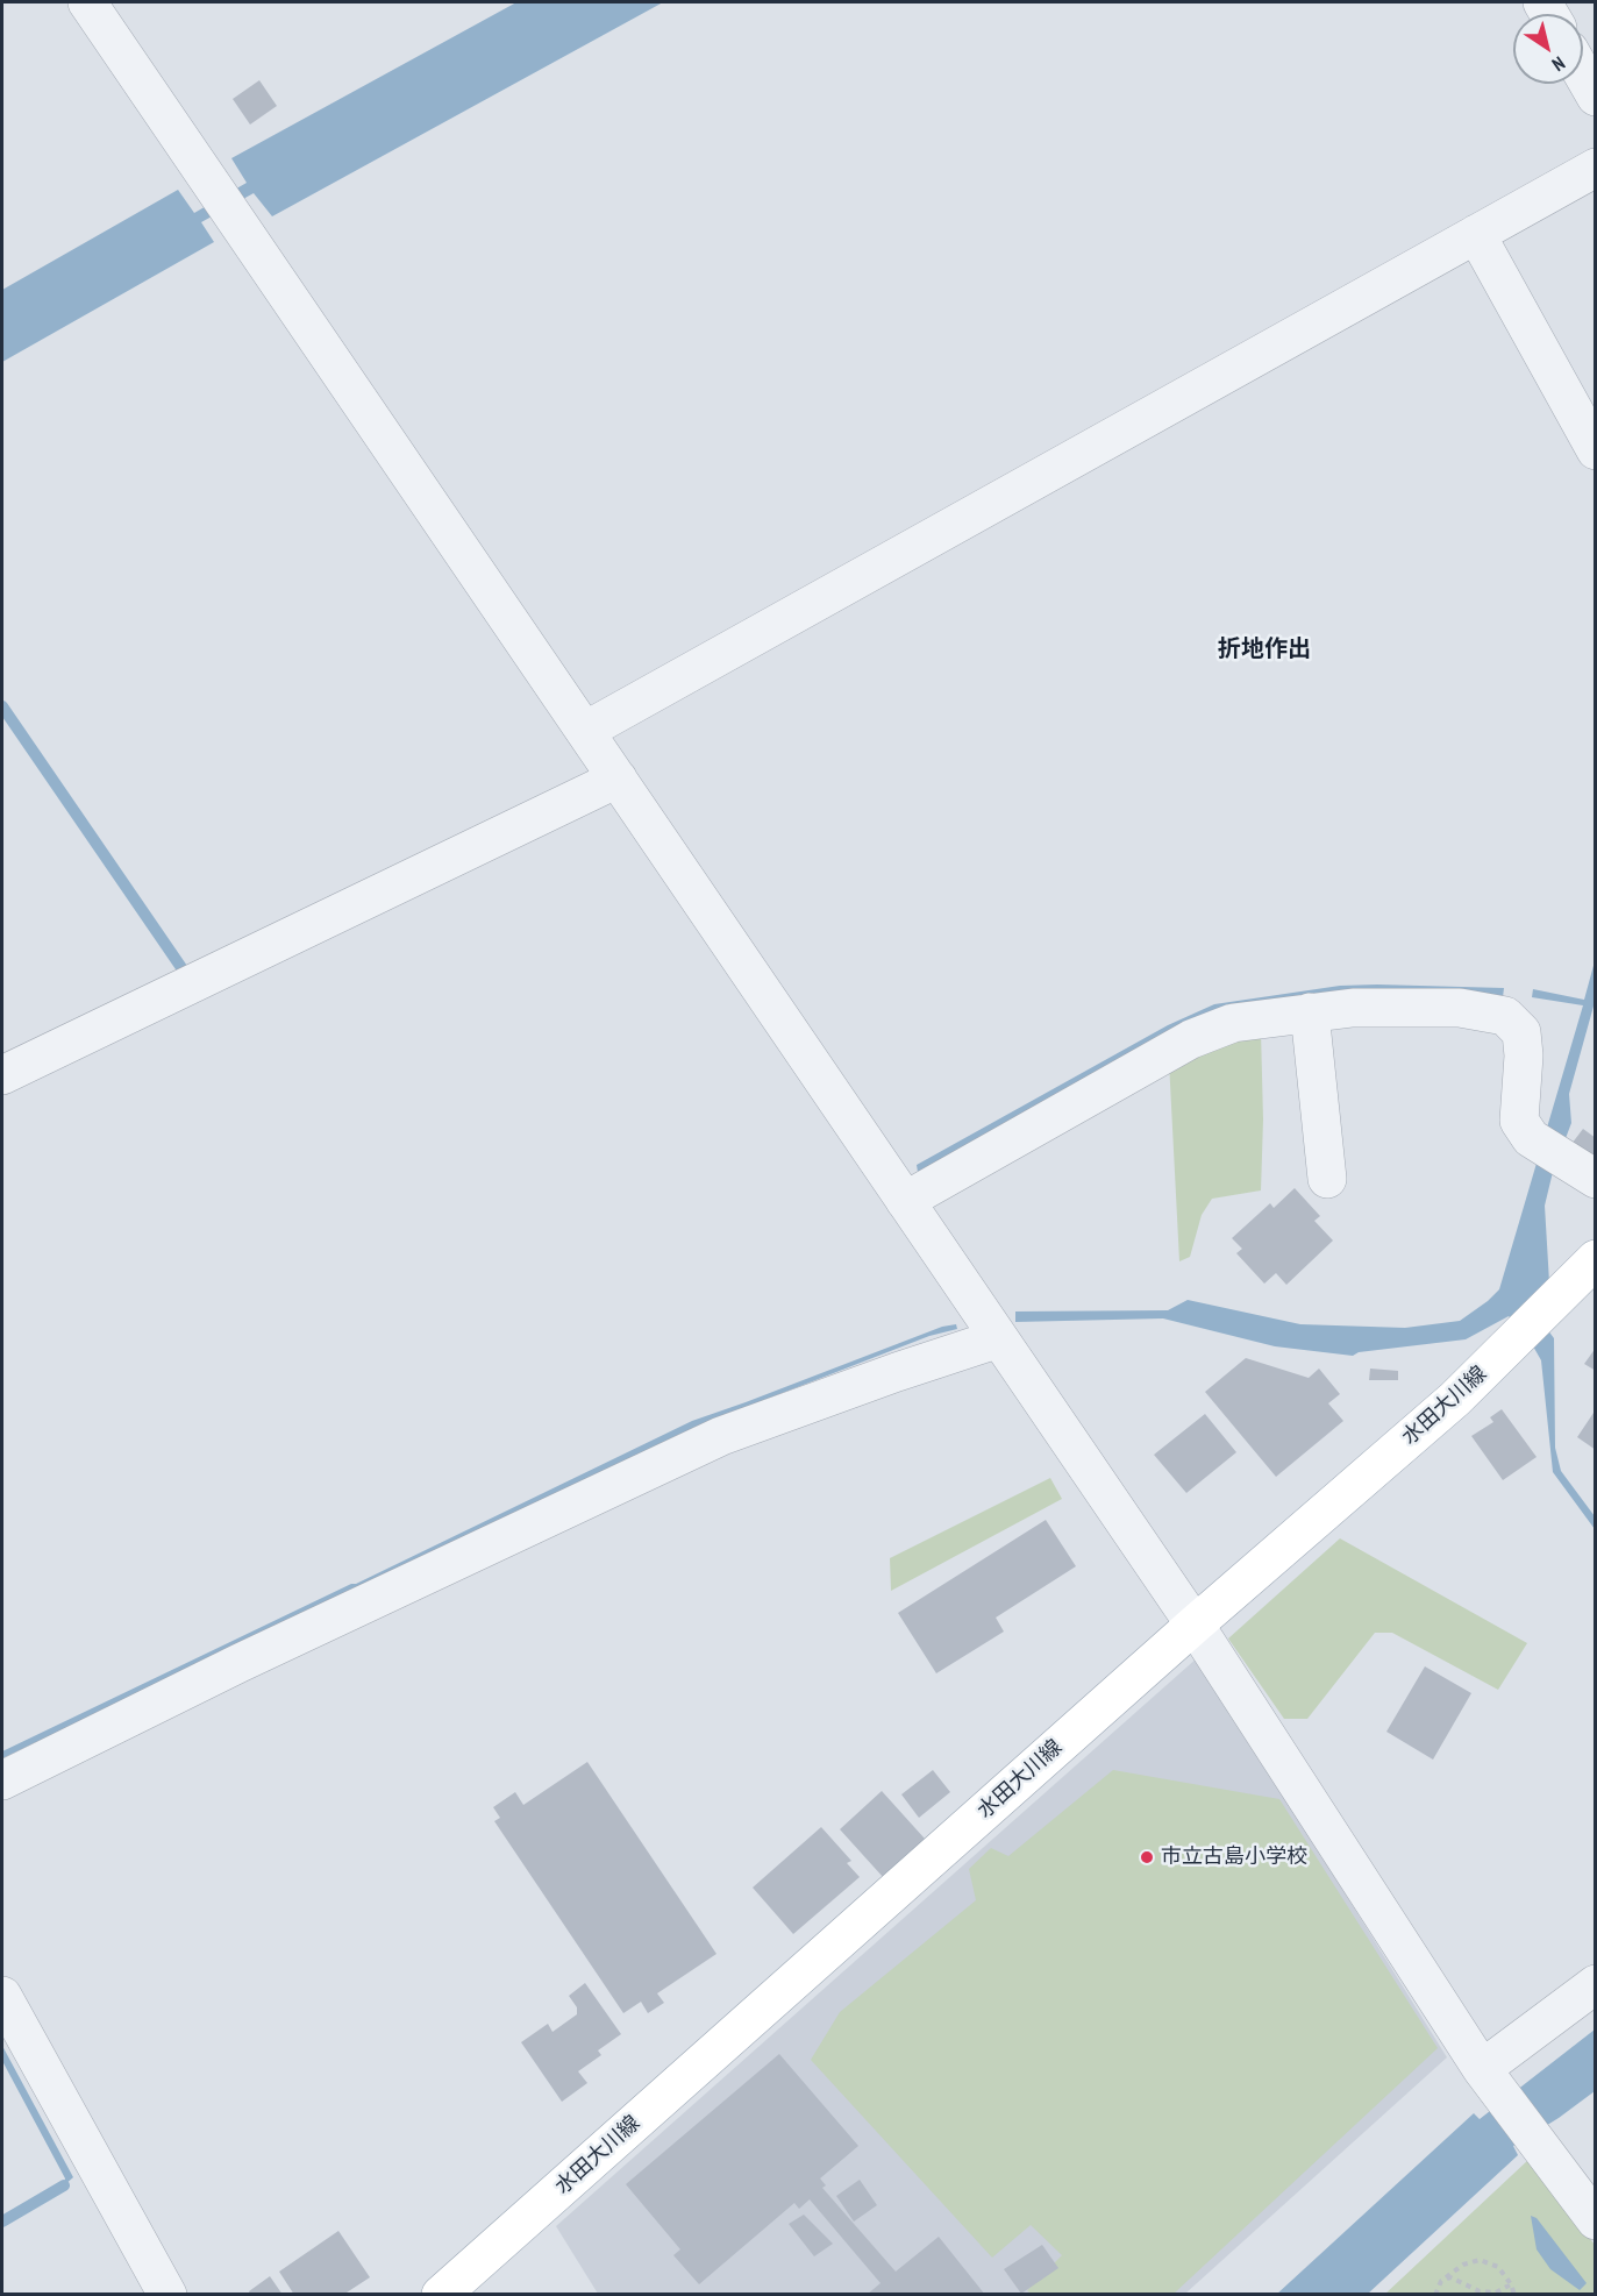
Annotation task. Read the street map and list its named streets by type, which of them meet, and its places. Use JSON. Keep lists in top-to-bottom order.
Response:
{
  "streets": {
    "main road": ["水田大川線"]
  },
  "districts": ["折地作出"],
  "places": ["市立古島小学校"],
  "north": "bottom right"
}
